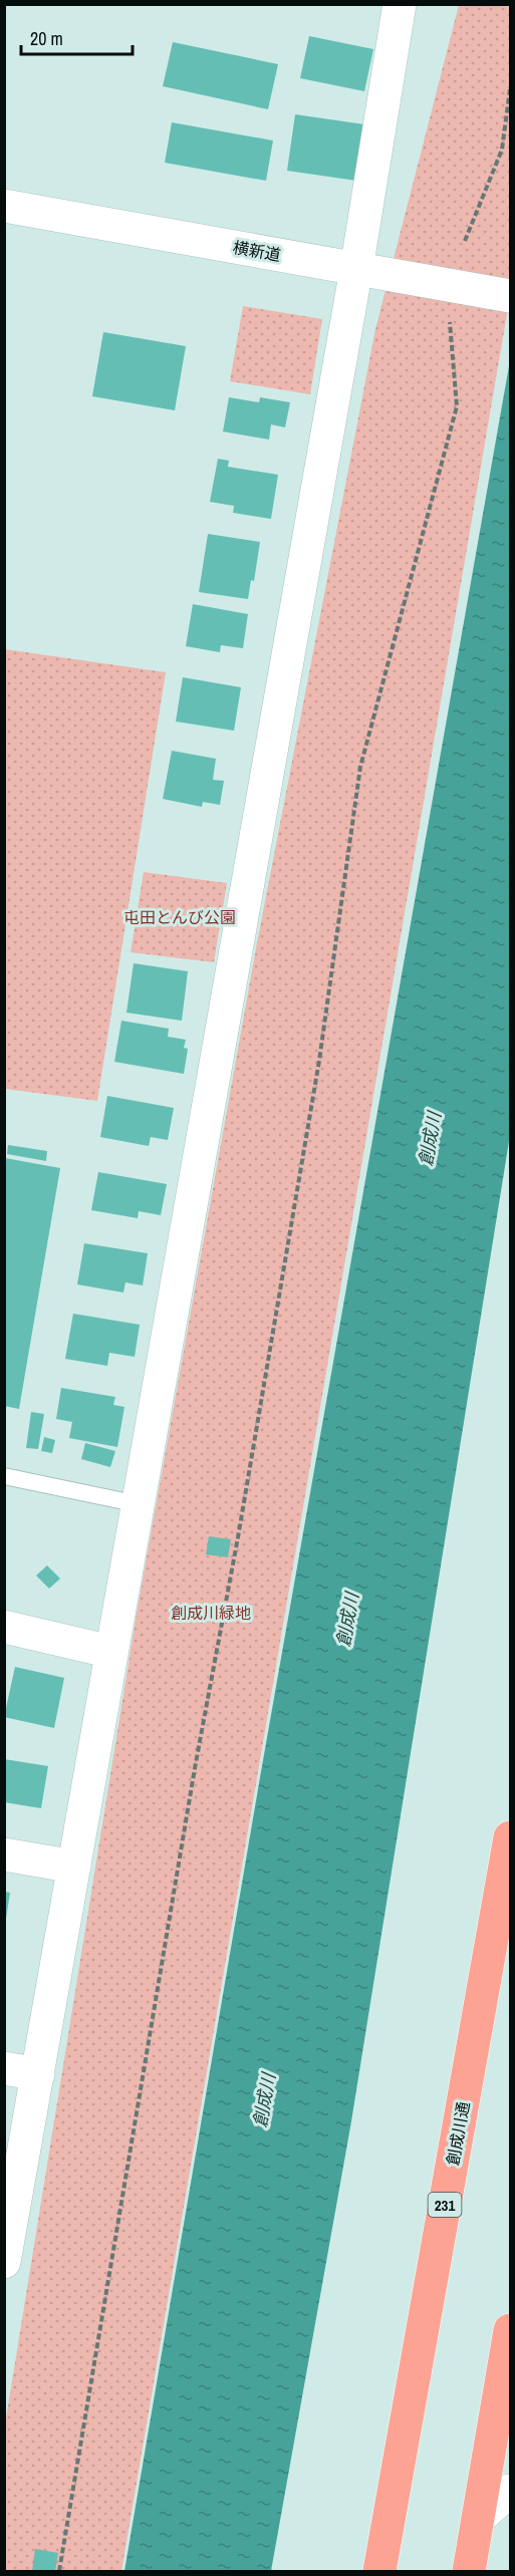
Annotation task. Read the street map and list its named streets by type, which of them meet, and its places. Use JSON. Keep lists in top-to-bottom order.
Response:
{
  "streets": {
    "highway": ["創成川通", "231"],
    "street": ["横新道"]
  },
  "water": ["創成川"],
  "parks": ["屯田とんび公園", "創成川緑地"],
  "scale_bar": "20 m"
}
